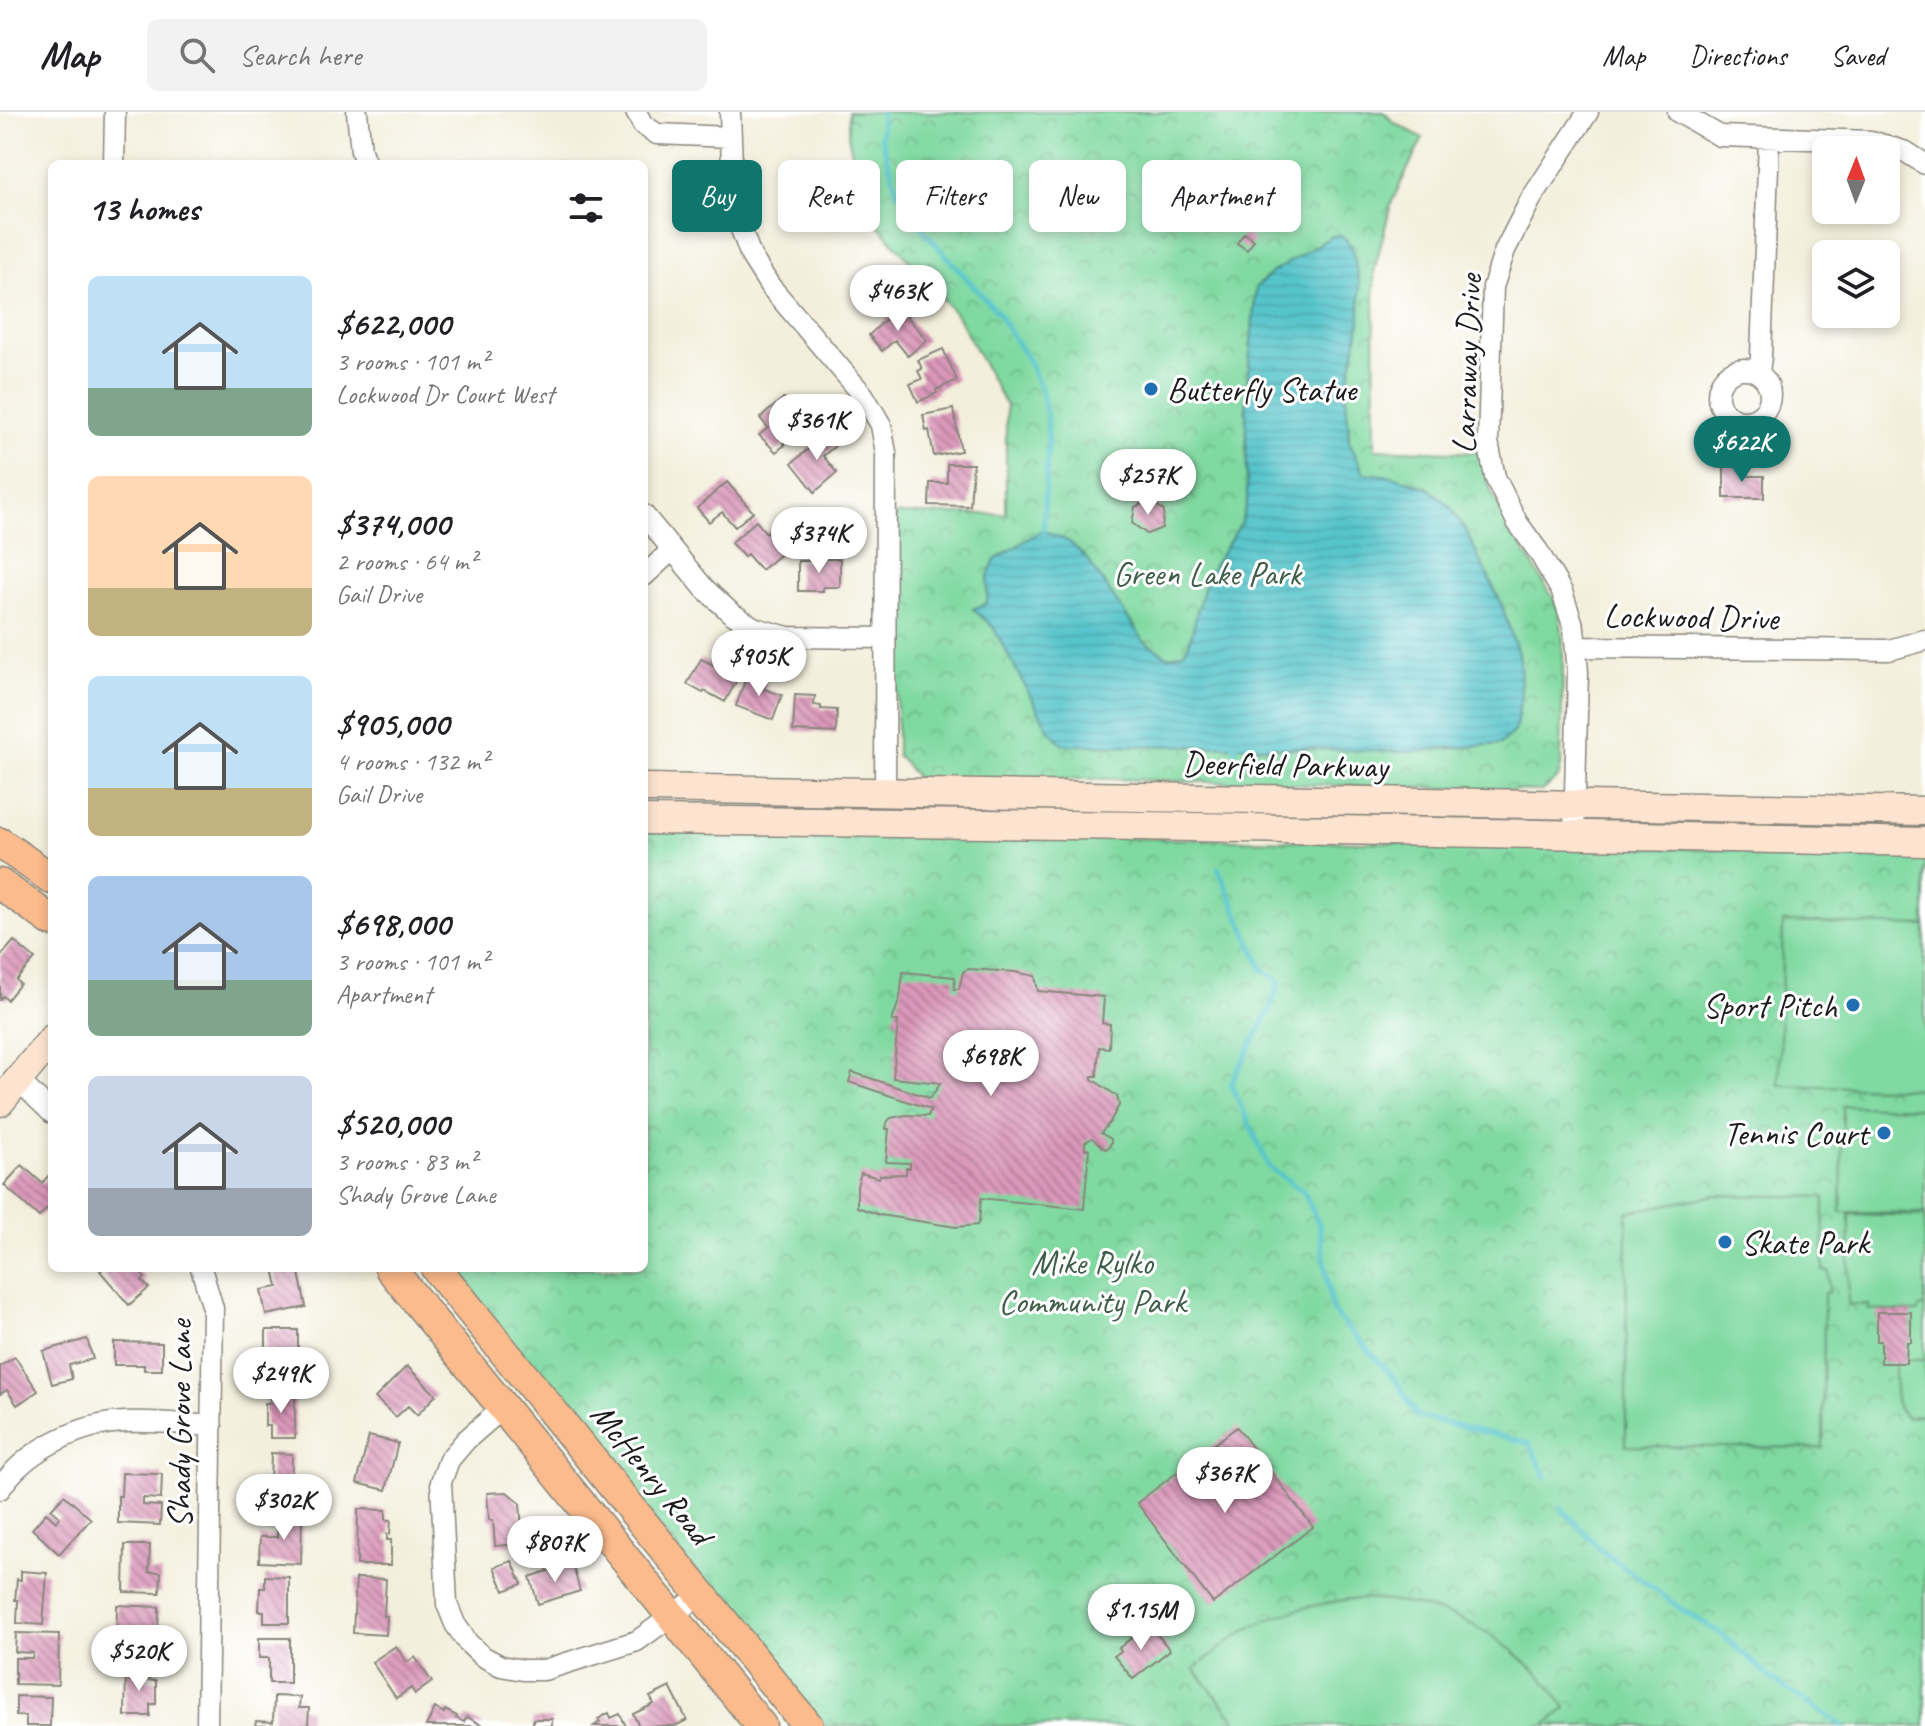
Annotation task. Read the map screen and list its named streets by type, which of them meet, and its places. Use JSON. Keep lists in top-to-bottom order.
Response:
{
  "streets": {
    "main road": ["Deerfield Parkway", "McHenry Road"],
    "street": ["Larraway Drive", "Lockwood Drive", "Shady Grove Lane"]
  },
  "crossings": [
    ["Larraway Drive", "Lockwood Drive"]
  ],
  "parks": ["Green Lake Park", "Mike Rylko Community Park"],
  "places": [
    "Butterfly Statue",
    "Sport Pitch",
    "Tennis Court",
    "Skate Park"
  ],
  "north": "top",
  "page": {
    "header": "Map",
    "search": "Search here",
    "nav": ["Map", "Directions", "Saved"],
    "chip": [
      "Buy",
      "Rent",
      "Filters",
      "New",
      "Apartment"
    ],
    "heading": "13 homes",
    "list": [
      {
        "name": "$622,000",
        "note": "3 rooms · 101 m² · Lockwood Dr Court West"
      },
      {
        "name": "$374,000",
        "note": "2 rooms · 64 m² · Gail Drive"
      },
      {
        "name": "$905,000",
        "note": "4 rooms · 132 m² · Gail Drive"
      },
      {
        "name": "$698,000",
        "note": "3 rooms · 101 m² · Apartment"
      },
      {
        "name": "$520,000",
        "note": "3 rooms · 83 m² · Shady Grove Lane"
      }
    ],
    "price": [
      "$463K",
      "$361K",
      "$622K",
      "$257K",
      "$374K",
      "$905K",
      "$698K",
      "$249K",
      "$367K",
      "$302K",
      "$807K",
      "$1.15M",
      "$520K"
    ]
  }
}
